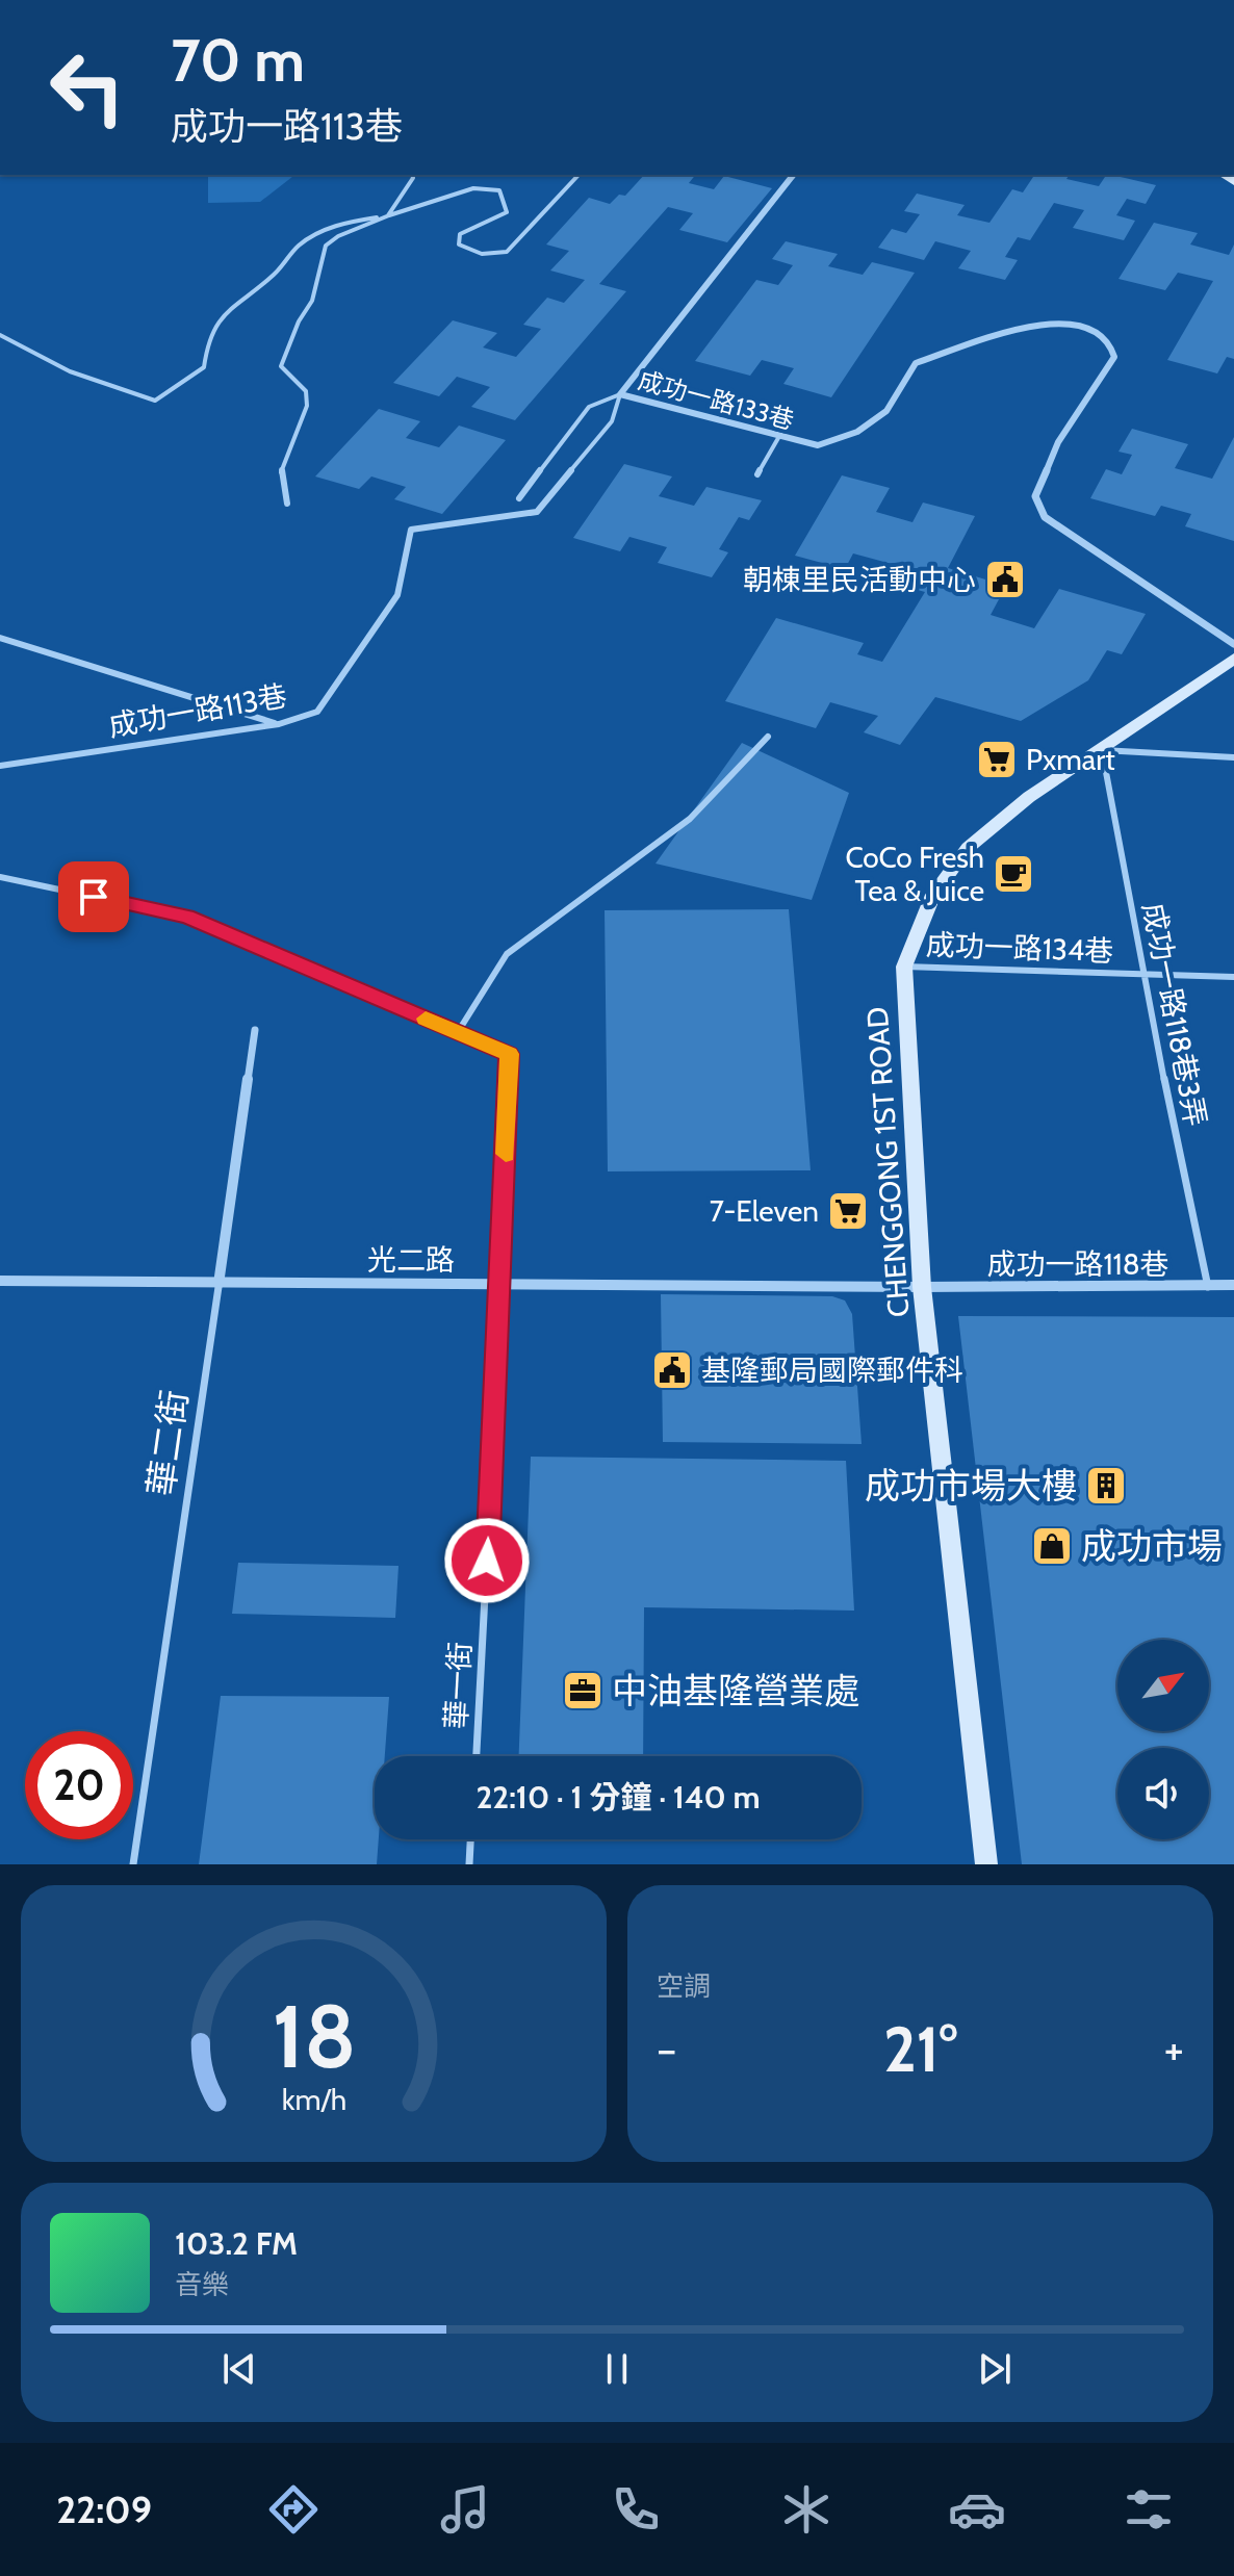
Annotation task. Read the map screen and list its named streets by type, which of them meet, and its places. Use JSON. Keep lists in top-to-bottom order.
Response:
{
  "streets": {
    "street": [
      "成功一路133巷",
      "CHENGGONG 1ST ROAD",
      "光二路",
      "成功一路118巷",
      "華二街",
      "華一街"
    ],
    "lane": ["成功一路113巷", "成功一路134巷", "成功一路118巷3弄"]
  },
  "crossings": [
    ["成功一路133巷", "成功一路113巷"],
    ["成功一路134巷", "成功一路118巷3弄"],
    ["成功一路134巷", "CHENGGONG 1ST ROAD"],
    ["成功一路118巷3弄", "CHENGGONG 1ST ROAD"],
    ["成功一路118巷3弄", "成功一路118巷"],
    ["CHENGGONG 1ST ROAD", "光二路"],
    ["CHENGGONG 1ST ROAD", "成功一路118巷"],
    ["光二路", "成功一路118巷"],
    ["光二路", "華二街"],
    ["光二路", "華一街"]
  ],
  "places": {
    "public building": ["朝棟里民活動中心", "基隆郵局國際郵件科"],
    "supermarket": ["Pxmart", "7-Eleven"],
    "cafe": ["CoCo Fresh Tea & Juice"],
    "building": ["成功市場大樓"],
    "shop": ["成功市場"],
    "office": ["中油基隆營業處"]
  },
  "north": "top right",
  "page": {
    "turn": ["70 m", "成功一路113巷"],
    "limit": "20",
    "trip": "22:10 · 1 分鐘 · 140 m",
    "tile": "空調",
    "heat": ["−", "21°", "+"],
    "song": ["103.2 FM", "音樂"],
    "tabs": "22:09",
    "gauge": ["18", "km/h"]
  }
}
